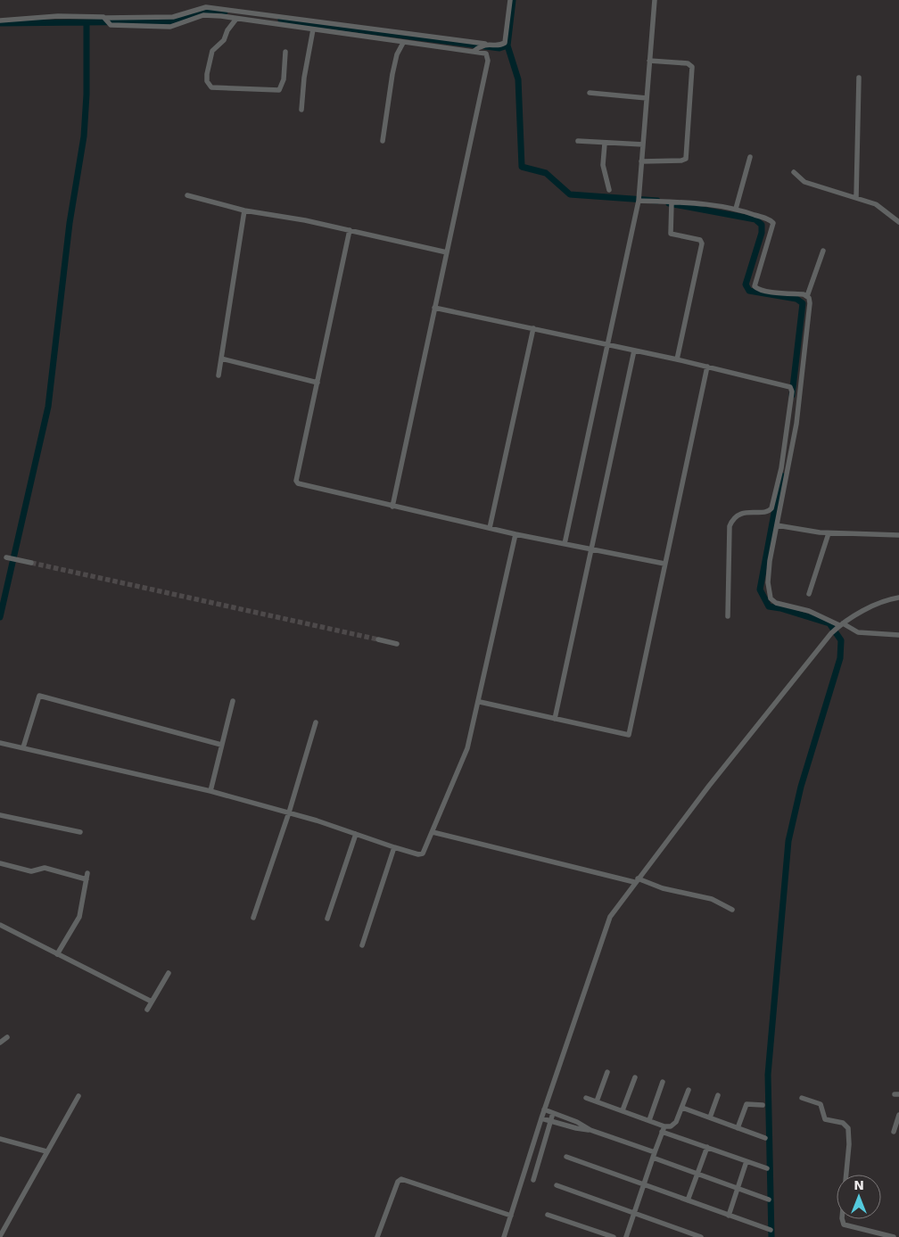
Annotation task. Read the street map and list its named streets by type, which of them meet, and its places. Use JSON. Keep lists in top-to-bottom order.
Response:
{
  "north": "top"
}
